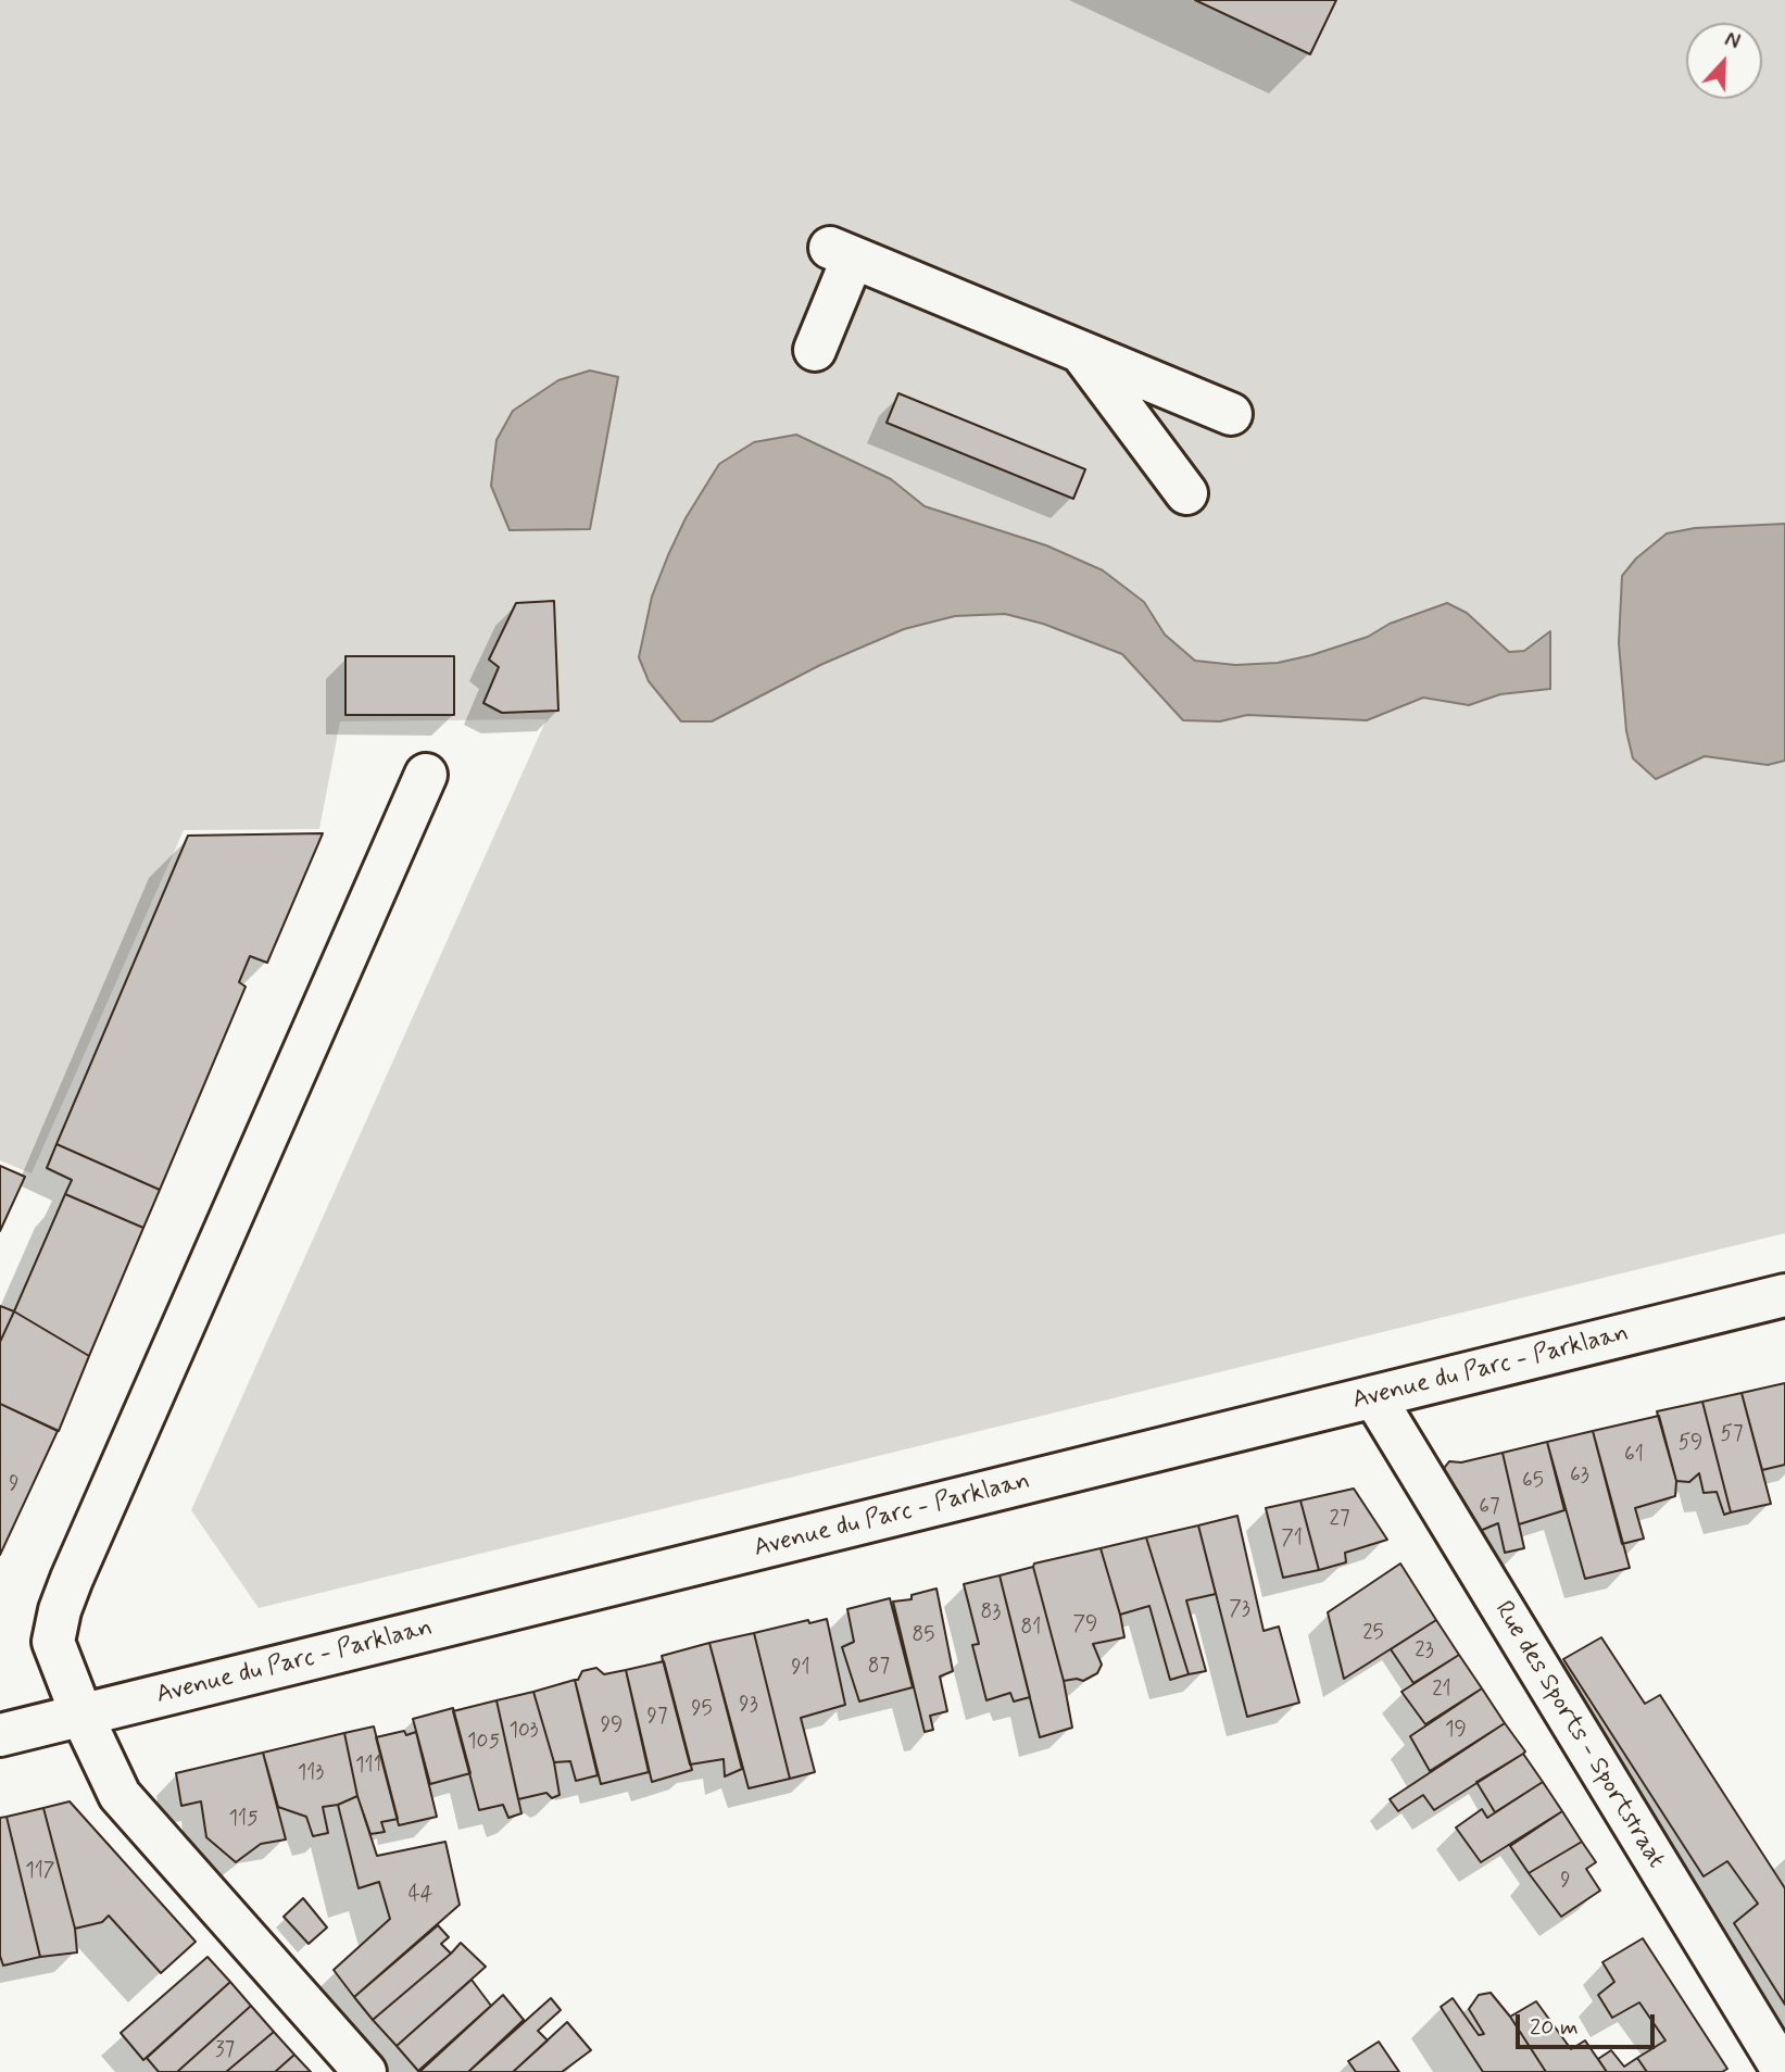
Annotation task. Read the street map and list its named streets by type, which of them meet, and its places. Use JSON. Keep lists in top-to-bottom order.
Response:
{
  "streets": {
    "street": ["Avenue du Parc - Parklaan", "Rue des Sports - Sportstraat"]
  },
  "crossings": [
    ["Avenue du Parc - Parklaan", "Rue des Sports - Sportstraat"]
  ],
  "house_numbers": [
    "57",
    "59",
    "61",
    "63",
    "65",
    "9",
    "67",
    "27",
    "71",
    "73",
    "83",
    "79",
    "81",
    "25",
    "85",
    "23",
    "87",
    "91",
    "21",
    "93",
    "95",
    "97",
    "99",
    "19",
    "103",
    "105",
    "111",
    "113",
    "115",
    "117",
    "9",
    "44",
    "37"
  ],
  "scale_bar": "20 m",
  "north": "top"
}
